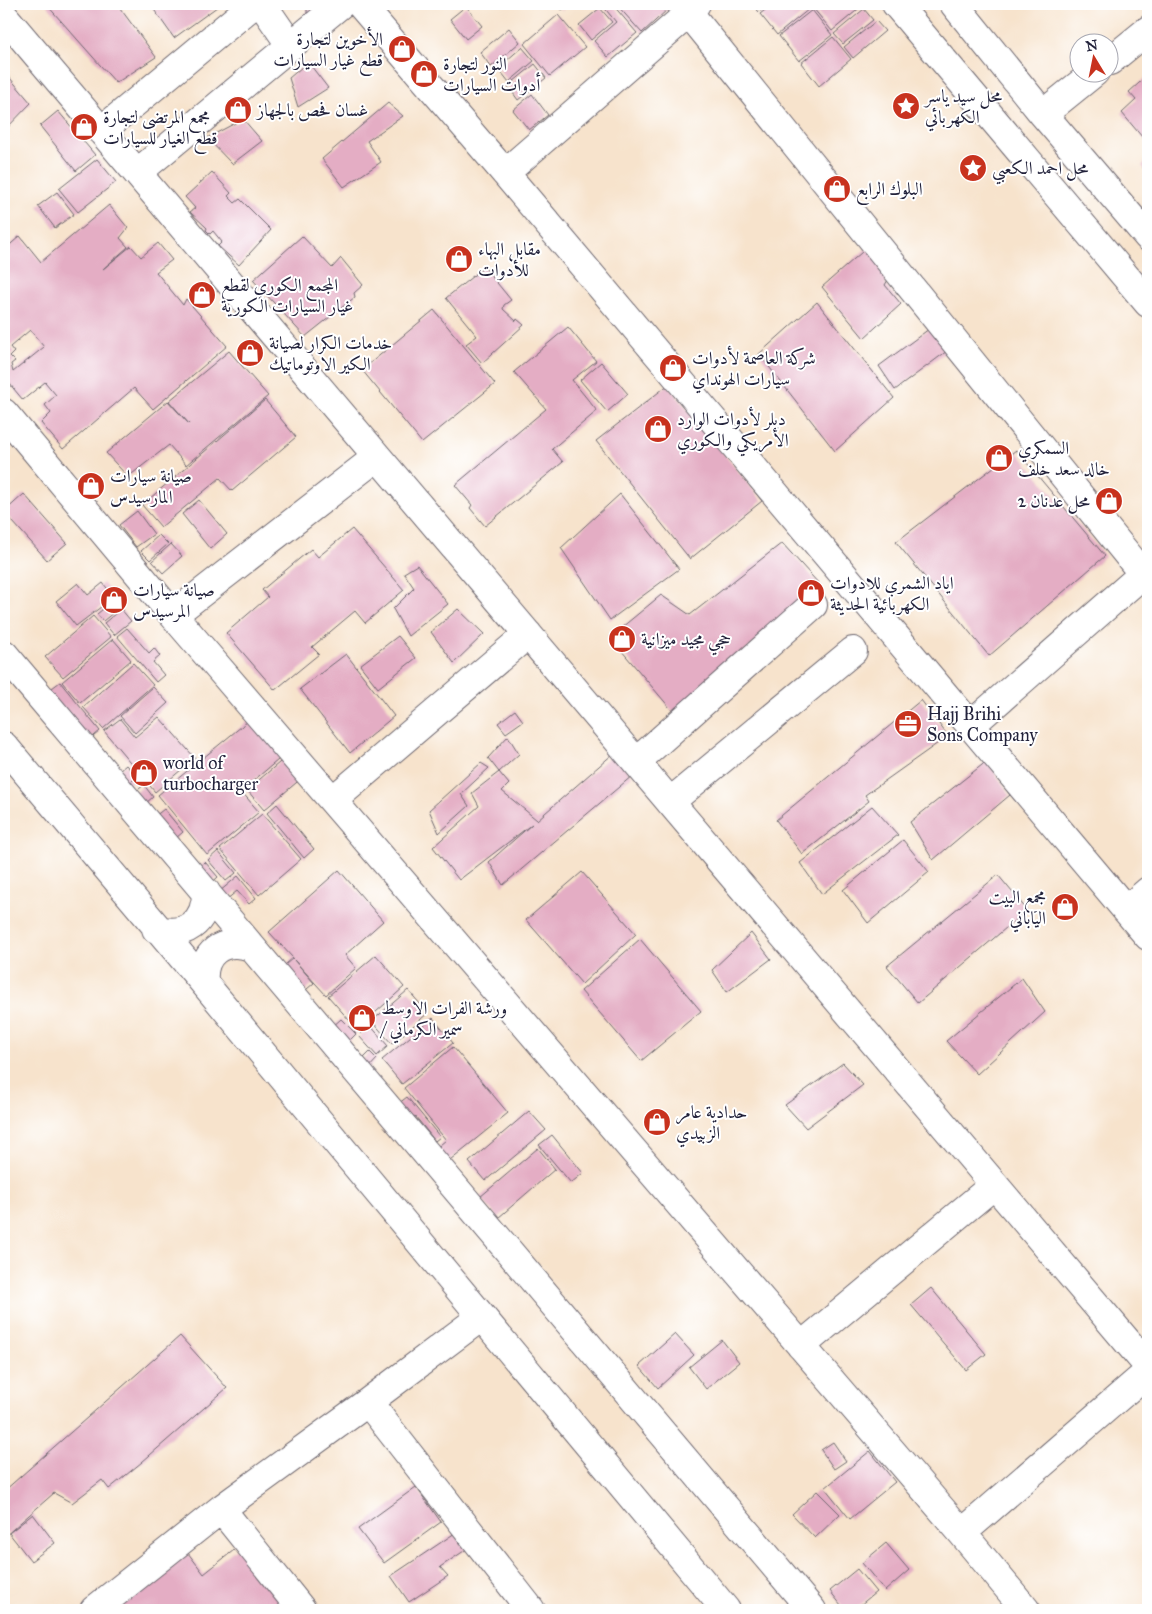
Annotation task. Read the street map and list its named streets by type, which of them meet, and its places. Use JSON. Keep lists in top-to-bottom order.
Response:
{
  "places": {
    "shop": [
      "الأخوين لتجارة قطع غيار السيارات",
      "النور لتجارة أدوات السيارات",
      "غسان فحص بالجهاز",
      "مجمع المرتضى لتجارة قطع الغيار للسيارات",
      "البلوك الرابع",
      "مقابل البهاء للأدوات",
      "المجمع الكوري لقطع غيار السيارات الكورية",
      "خدمات الكرار لصيانة الكير الاوتوماتيك",
      "شركة العاصمة لأدوات سيارات الهونداي",
      "ديلر لأدوات الوارد الأمريكي والكوري",
      "السمكري خالد سعد خلف",
      "صيانة سيارات المارسيدس",
      "محل عدنان 2",
      "اياد الشمري للادوات الكهربائية الحديثة",
      "صيانة سيارات المرسيدس",
      "حجي مجيد ميزانية",
      "world of turbocharger",
      "مجمع البيت الياباني",
      "ورشة الفرات الاوسط / سمير الكرماني",
      "حدادية عامر الزبيدي"
    ],
    "place": ["محل سيد ياسر الكهربائي", "محل احمد الكعبي"],
    "office": ["Hajj Brihi Sons Company"]
  },
  "north": "top"
}
